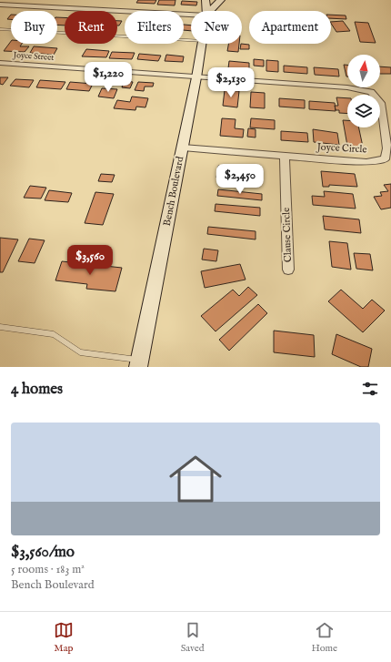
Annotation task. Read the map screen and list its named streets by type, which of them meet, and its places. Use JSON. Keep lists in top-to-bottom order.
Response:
{
  "streets": {
    "main road": ["Bench Boulevard"],
    "street": ["Joyce Street", "Joyce Circle", "Clause Circle"]
  },
  "crossings": [
    ["Joyce Street", "Joyce Circle"],
    ["Joyce Street", "Bench Boulevard"],
    ["Joyce Circle", "Bench Boulevard"],
    ["Joyce Circle", "Clause Circle"]
  ],
  "north": "top",
  "page": {
    "chip": [
      "Buy",
      "Rent",
      "Filters",
      "New",
      "Apartment"
    ],
    "price": [
      "$1,220",
      "$2,130",
      "$2,450",
      "$3,560"
    ],
    "heading": "4 homes",
    "list": [
      {
        "name": "$3,560/mo",
        "note": "5 rooms · 183 m² · Bench Boulevard"
      }
    ],
    "tabs": ["Map", "Saved", "Home"]
  }
}
